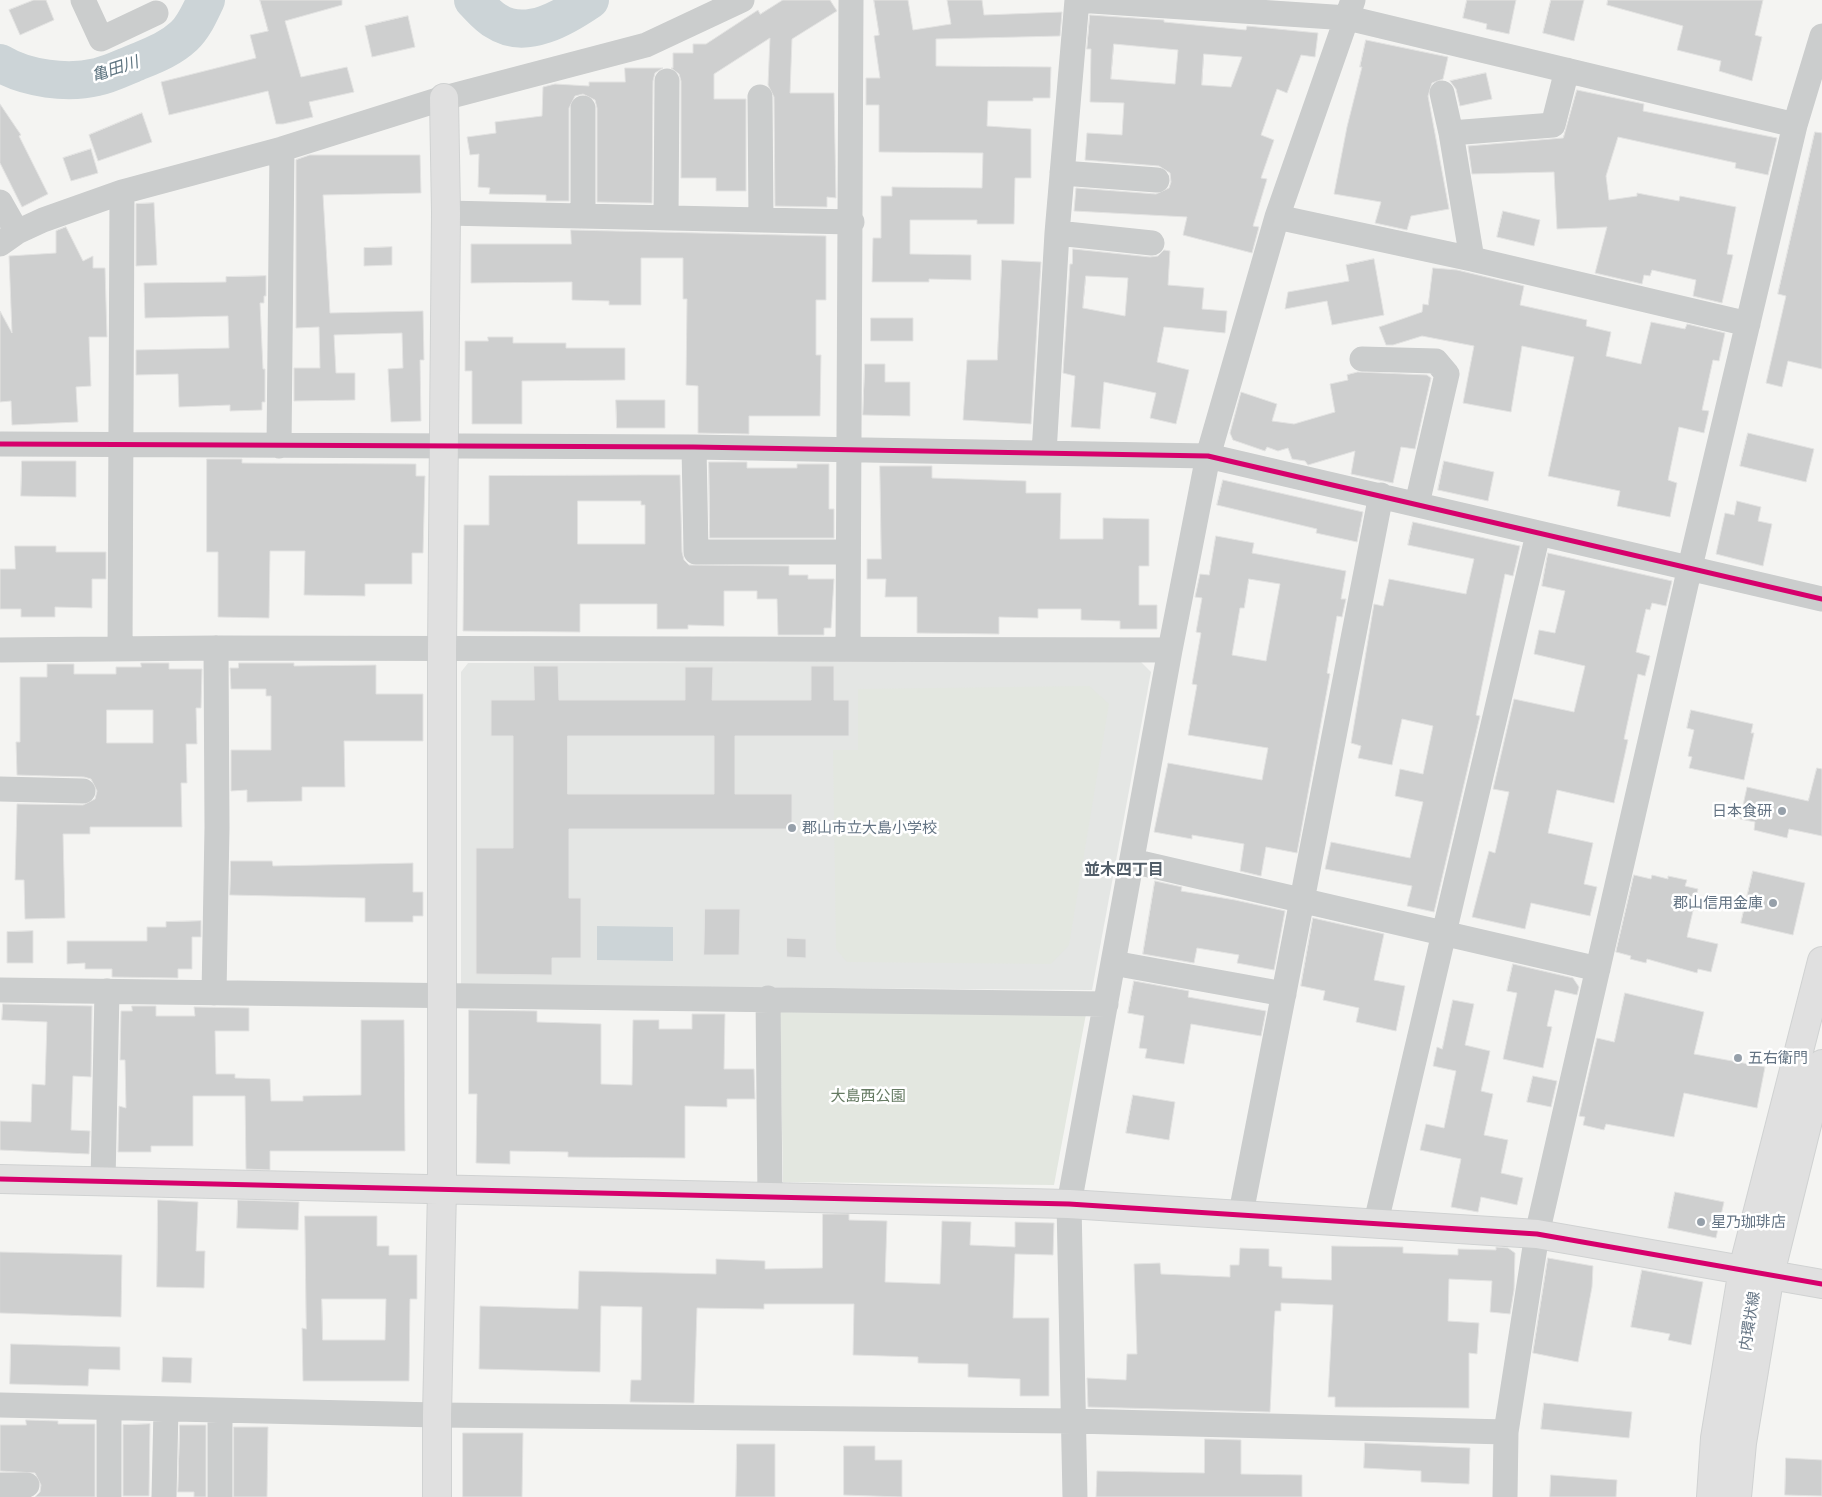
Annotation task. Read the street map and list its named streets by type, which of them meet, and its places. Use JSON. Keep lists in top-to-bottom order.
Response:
{
  "streets": {
    "street": ["内環状線"]
  },
  "districts": ["並木四丁目"],
  "water": ["亀田川"],
  "parks": ["大島西公園"],
  "places": [
    "日本食研",
    "郡山市立大島小学校",
    "郡山信用金庫",
    "五右衛門",
    "星乃珈琲店"
  ]
}
